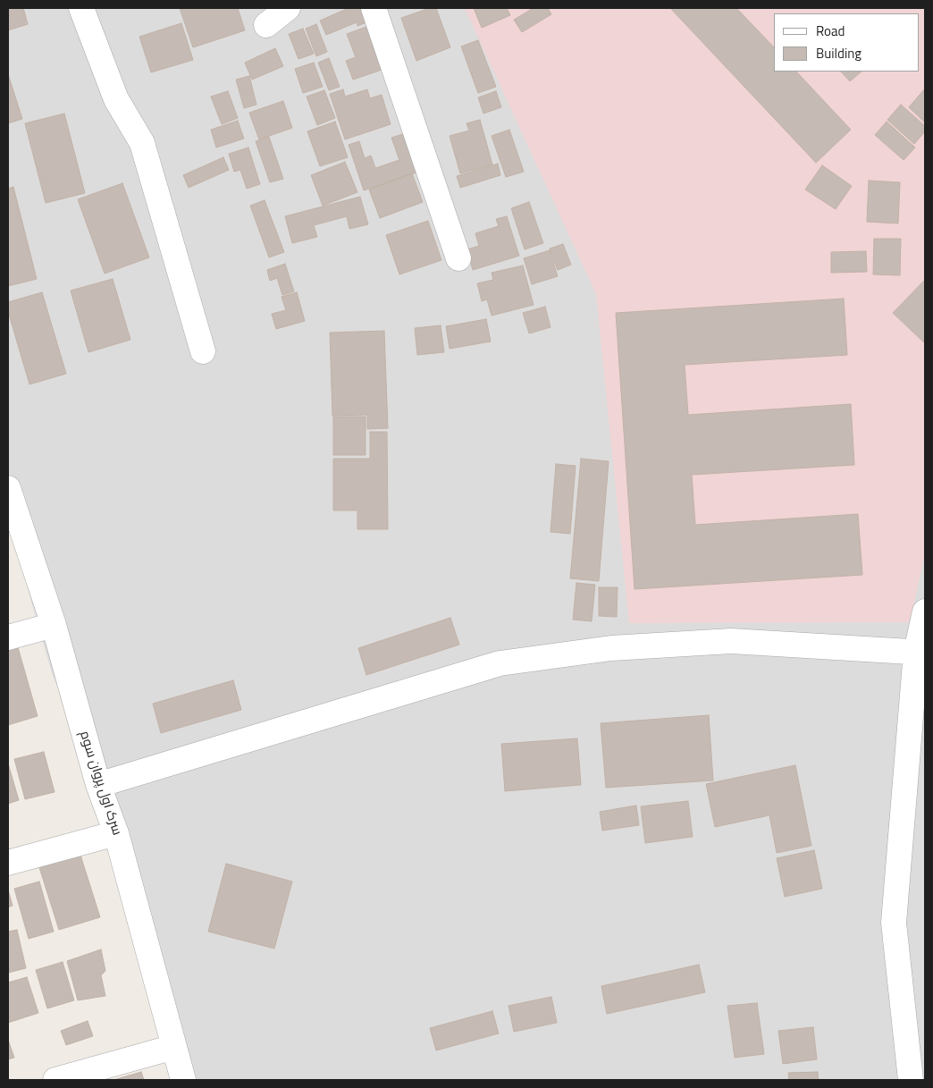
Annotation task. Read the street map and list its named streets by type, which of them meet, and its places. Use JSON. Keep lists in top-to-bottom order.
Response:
{
  "streets": {
    "street": ["سرک اول پروان سوم"]
  },
  "legend": ["Road", "Building"]
}
